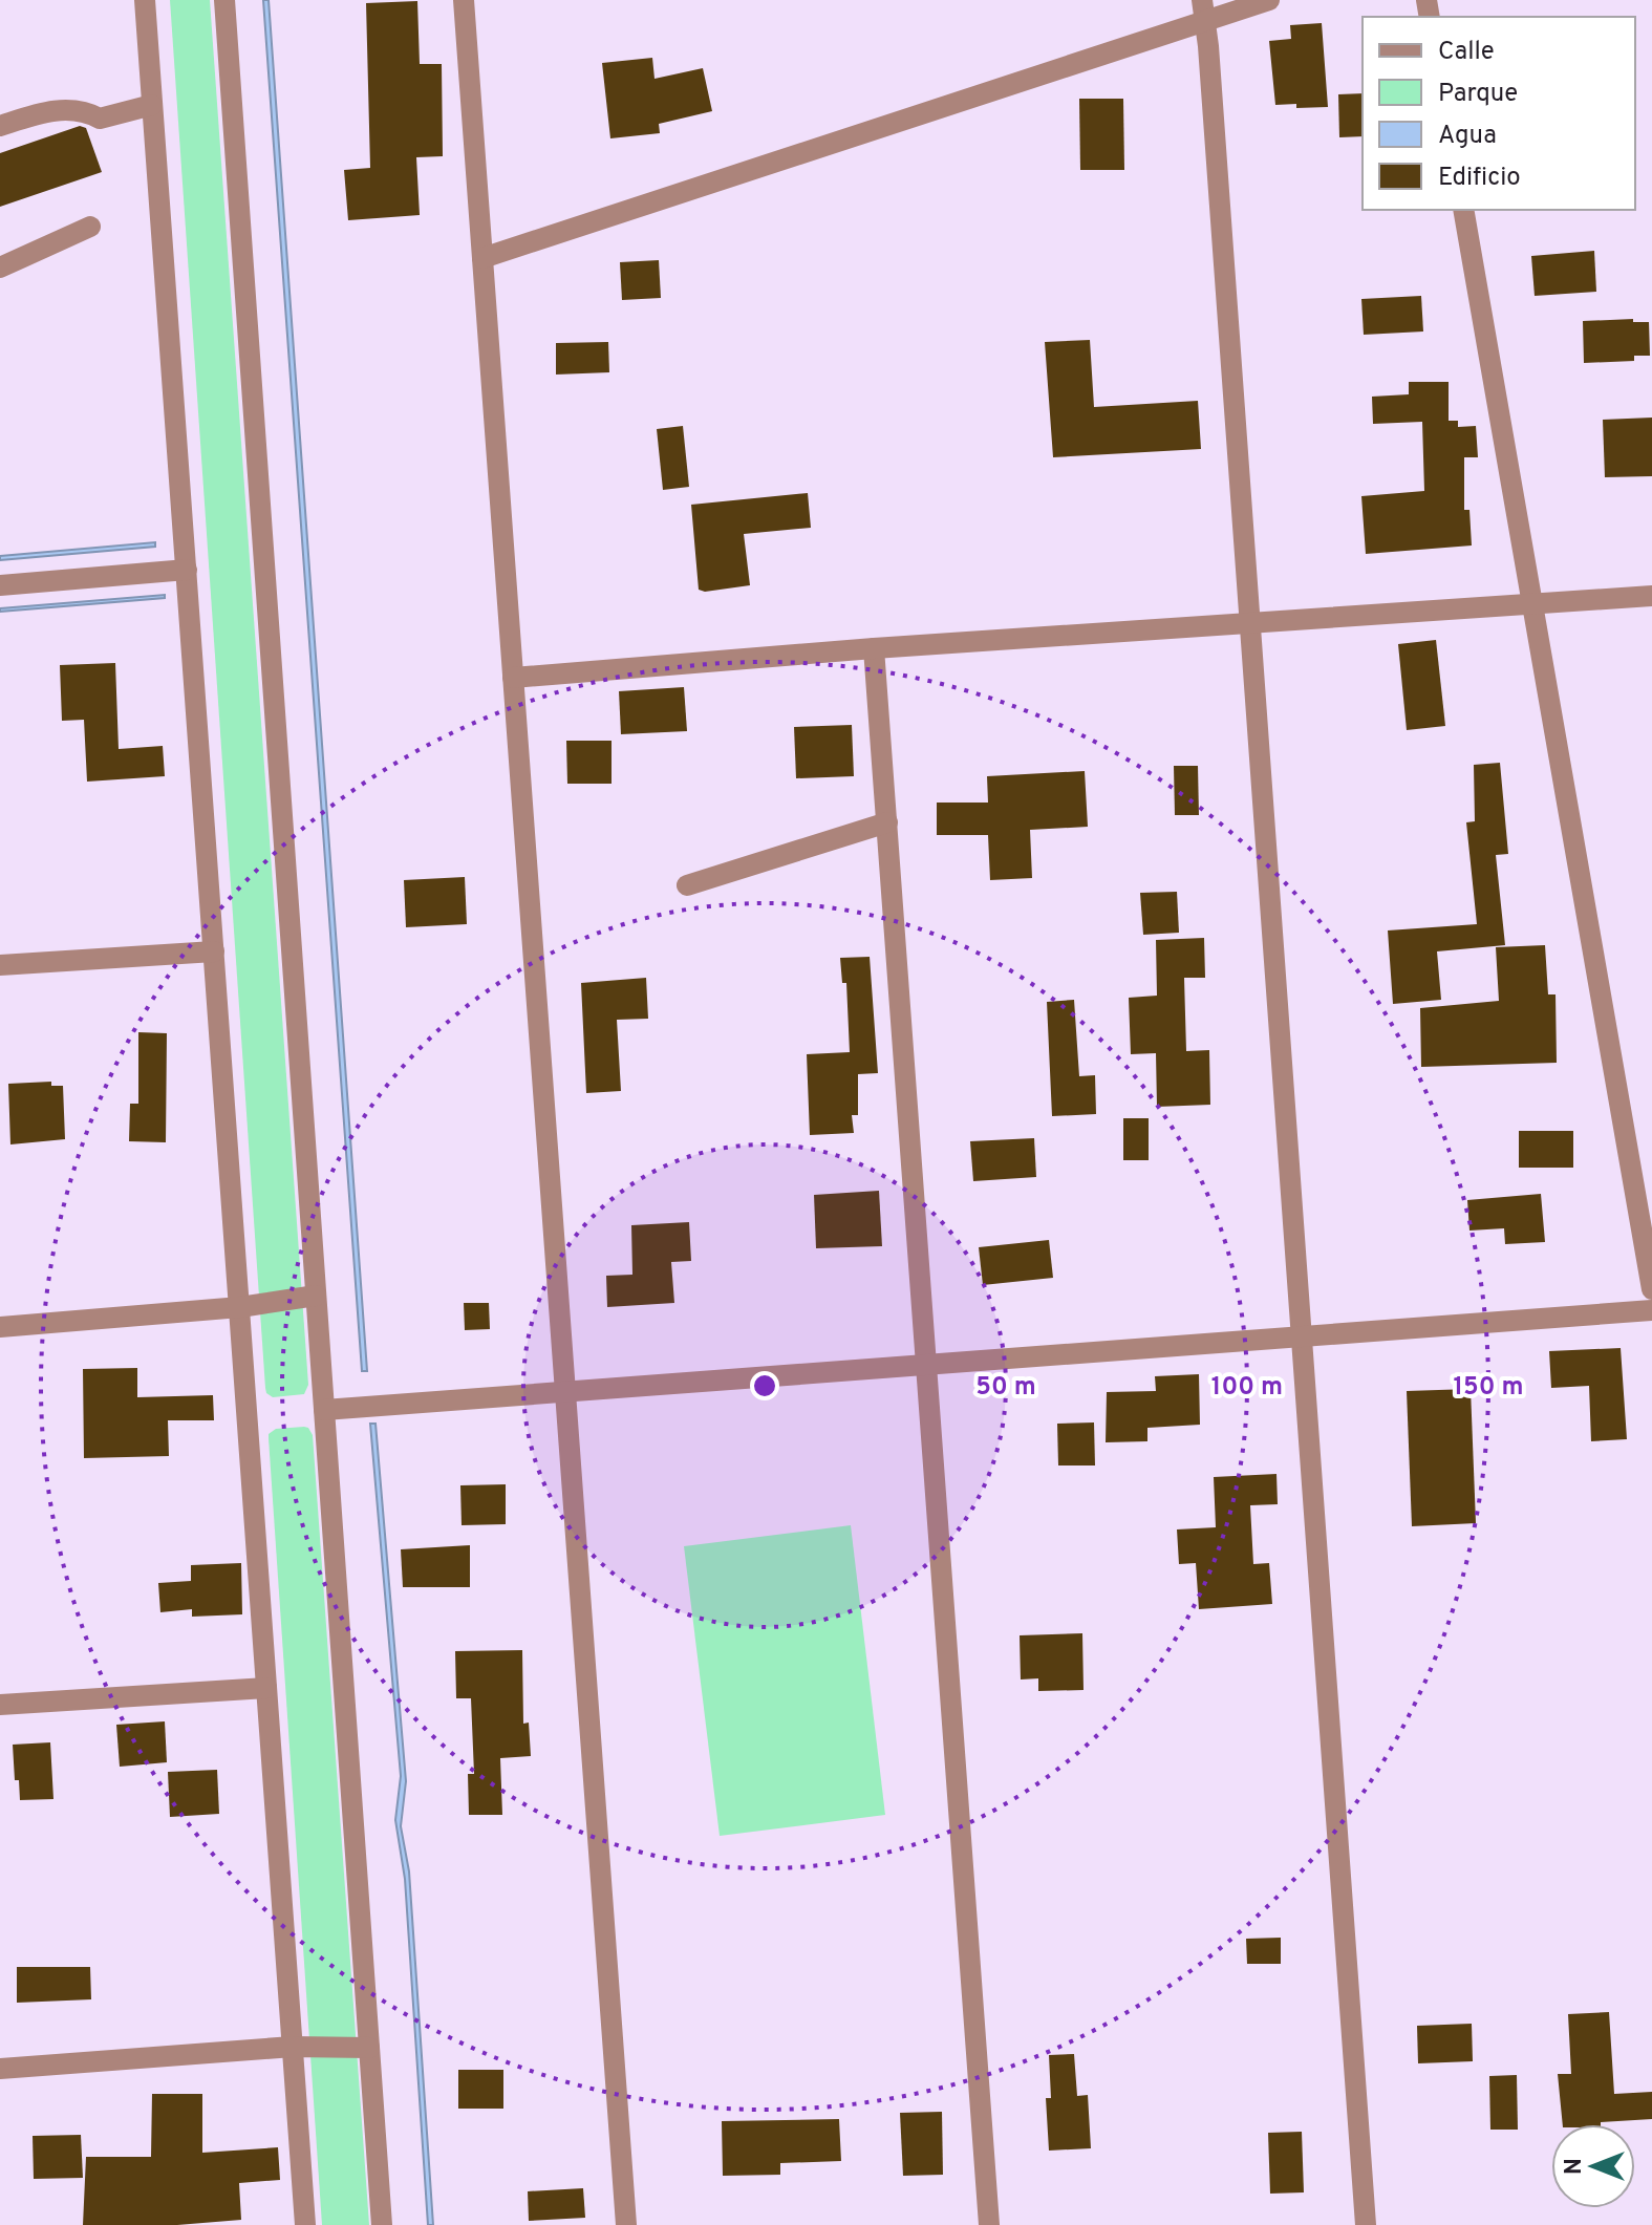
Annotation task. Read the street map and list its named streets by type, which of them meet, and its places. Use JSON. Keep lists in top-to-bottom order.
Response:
{
  "legend": [
    "Calle",
    "Parque",
    "Agua",
    "Edificio"
  ],
  "north": "left",
  "rings": ["50 m", "100 m", "150 m"]
}
